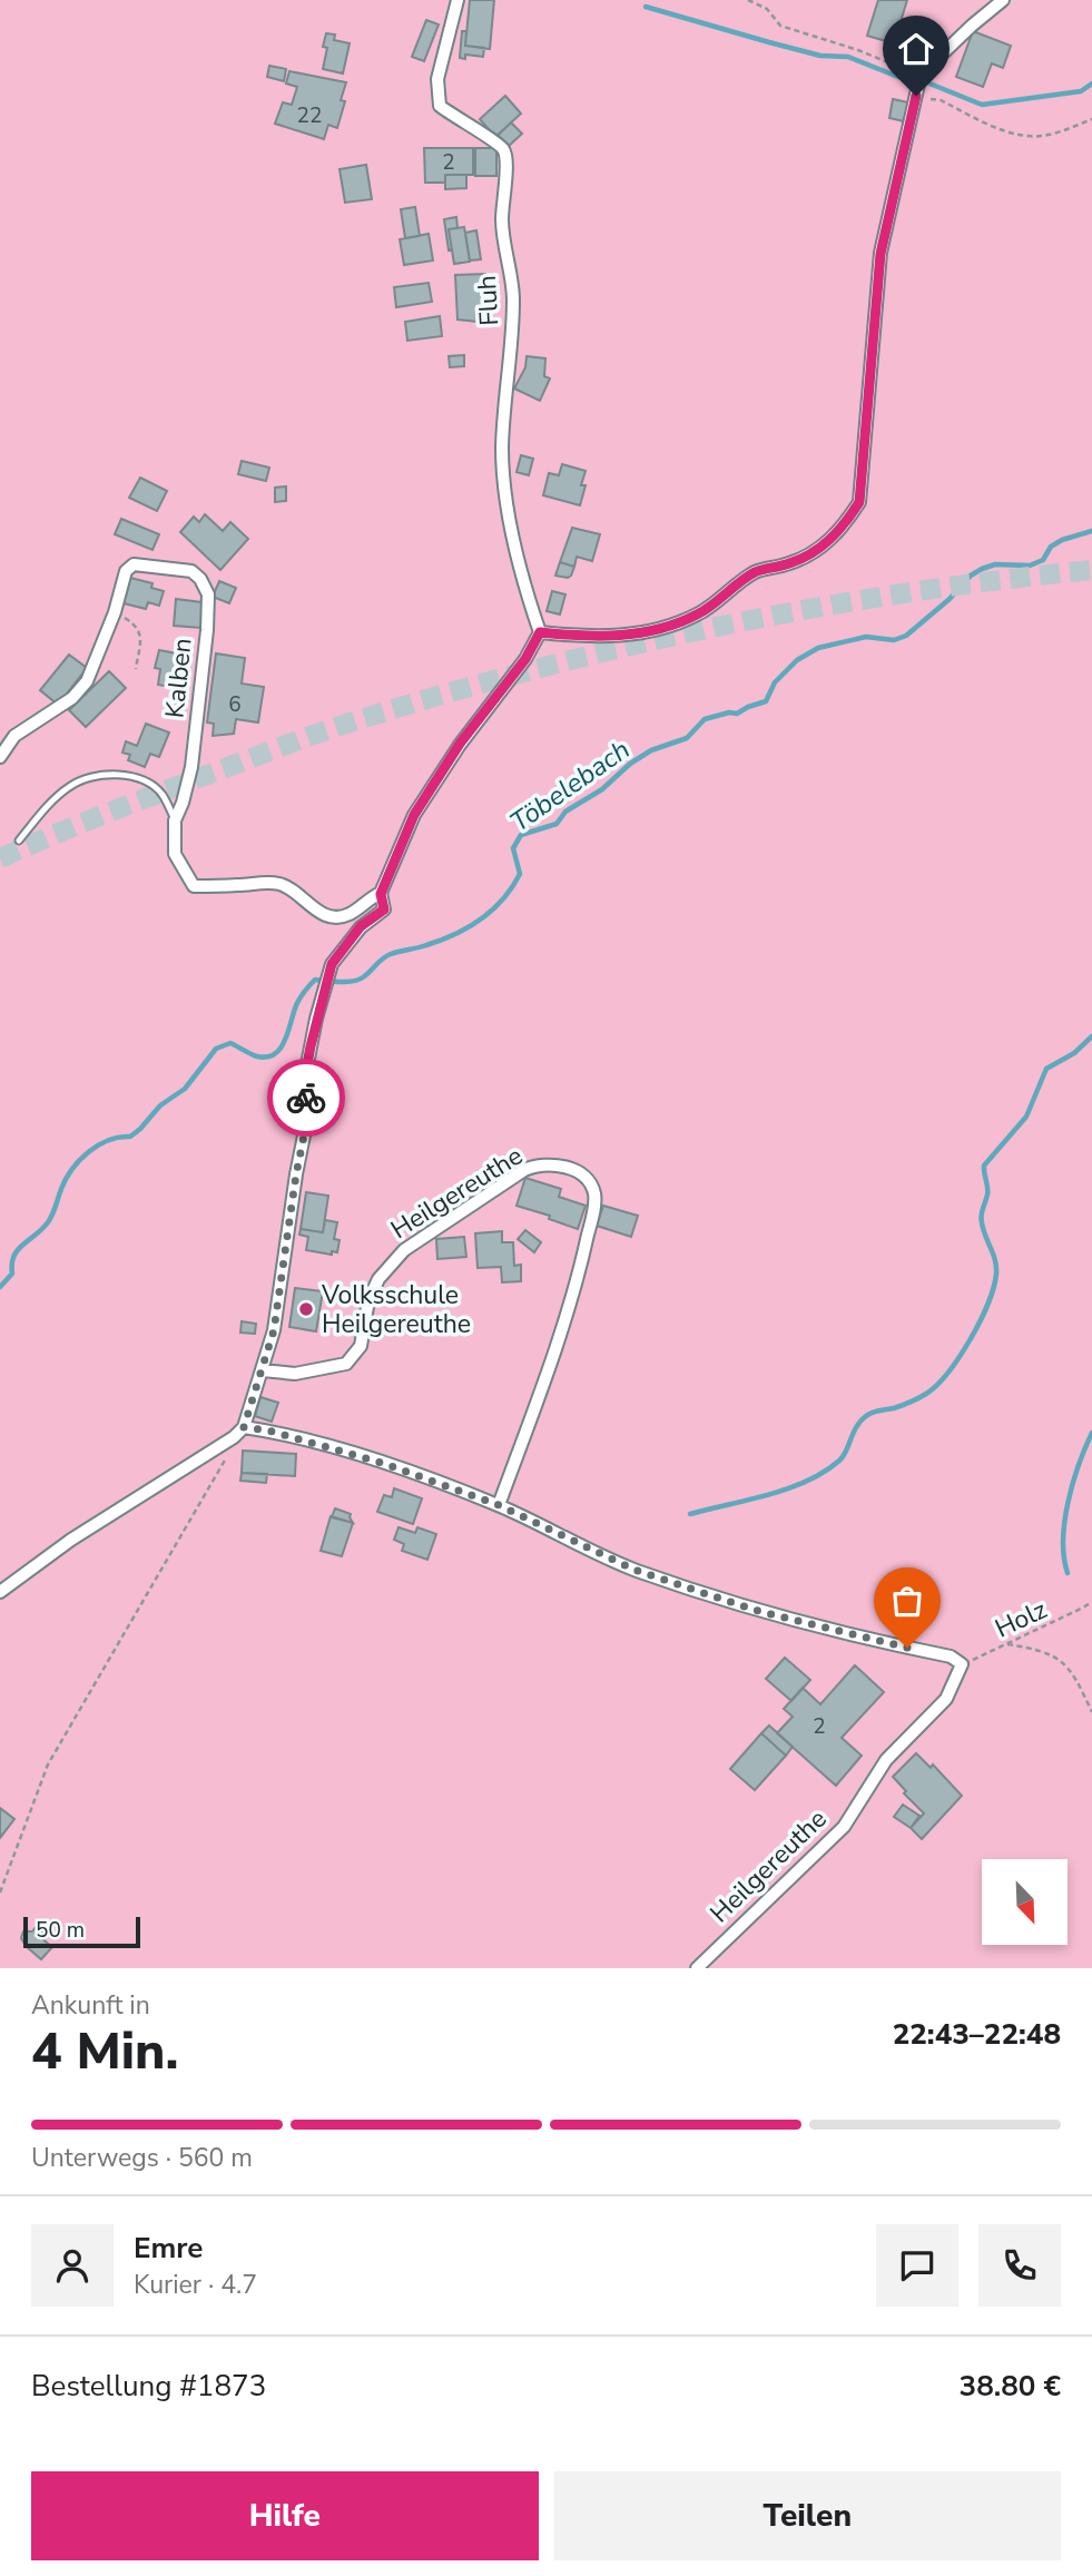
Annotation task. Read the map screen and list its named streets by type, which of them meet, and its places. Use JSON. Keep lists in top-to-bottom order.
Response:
{
  "streets": {
    "street": ["Fluh", "Kalben", "Heilgereuthe"],
    "path": ["Holz"]
  },
  "crossings": [
    ["Heilgereuthe", "Holz"]
  ],
  "water": ["Töbelebach"],
  "places": ["Volksschule Heilgereuthe"],
  "house_numbers": [
    "22",
    "2",
    "6",
    "2"
  ],
  "scale_bar": "50 m",
  "north": "bottom right",
  "page": {
    "scale": "50 m",
    "heading": ["4 Min.", "Ankunft in", "22:43–22:48"],
    "panel": [
      "Emre",
      "Kurier · 4.7",
      "Bestellung #1873",
      "38.80 €"
    ],
    "bar": "Unterwegs · 560 m",
    "buttons": ["Hilfe", "Teilen"]
  }
}
